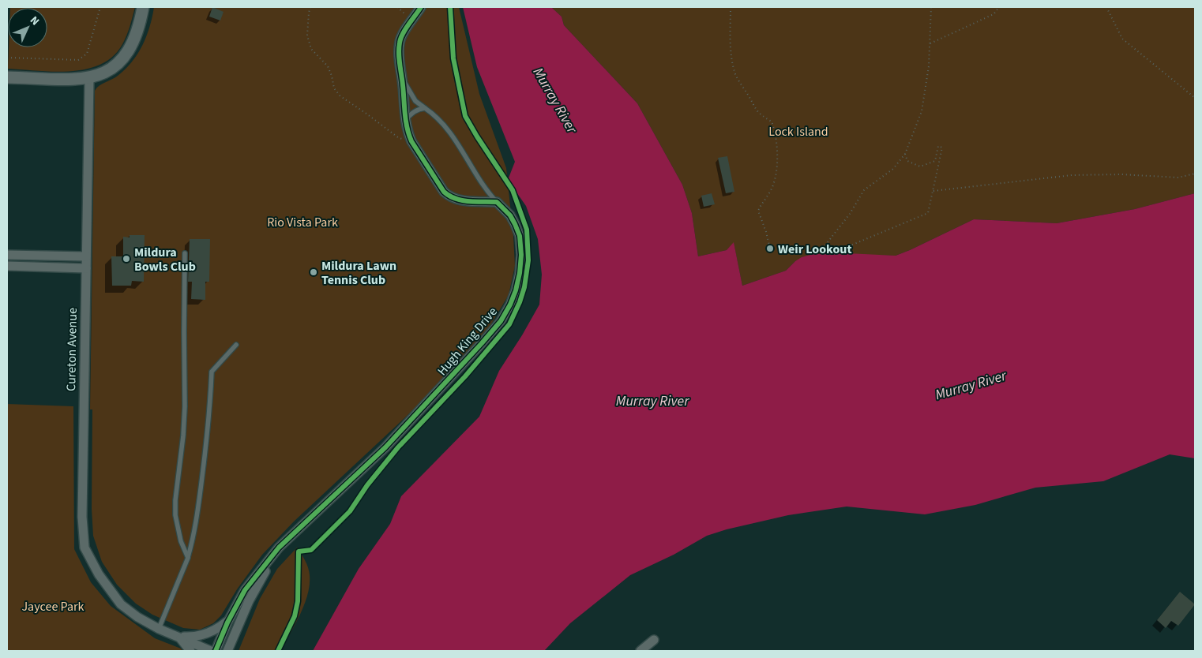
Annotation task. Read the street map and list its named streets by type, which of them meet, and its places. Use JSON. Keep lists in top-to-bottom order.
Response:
{
  "streets": {
    "street": ["Hugh King Drive", "Cureton Avenue"]
  },
  "water": ["Murray River"],
  "parks": ["Lock Island", "Rio Vista Park", "Jaycee Park"],
  "places": ["Weir Lookout", "Mildura Bowls Club", "Mildura Lawn Tennis Club"],
  "north": "top right"
}
